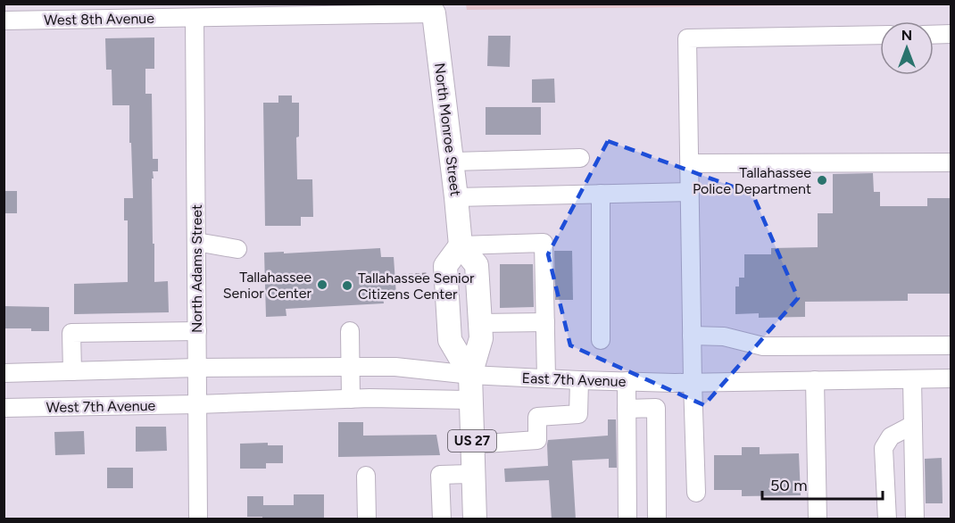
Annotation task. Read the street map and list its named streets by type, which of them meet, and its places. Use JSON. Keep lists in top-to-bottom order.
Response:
{
  "streets": {
    "main road": ["North Monroe Street", "US 27"],
    "street": [
      "West 8th Avenue",
      "North Adams Street",
      "East 7th Avenue",
      "West 7th Avenue"
    ]
  },
  "crossings": [
    ["West 8th Avenue", "North Monroe Street"],
    ["West 8th Avenue", "North Adams Street"],
    ["North Monroe Street", "US 27"],
    ["North Adams Street", "East 7th Avenue"],
    ["North Adams Street", "West 7th Avenue"],
    ["East 7th Avenue", "US 27"]
  ],
  "places": ["Tallahassee Police Department", "Tallahassee Senior Center", "Tallahassee Senior Citizens Center"],
  "scale_bar": "50 m",
  "north": "top"
}
